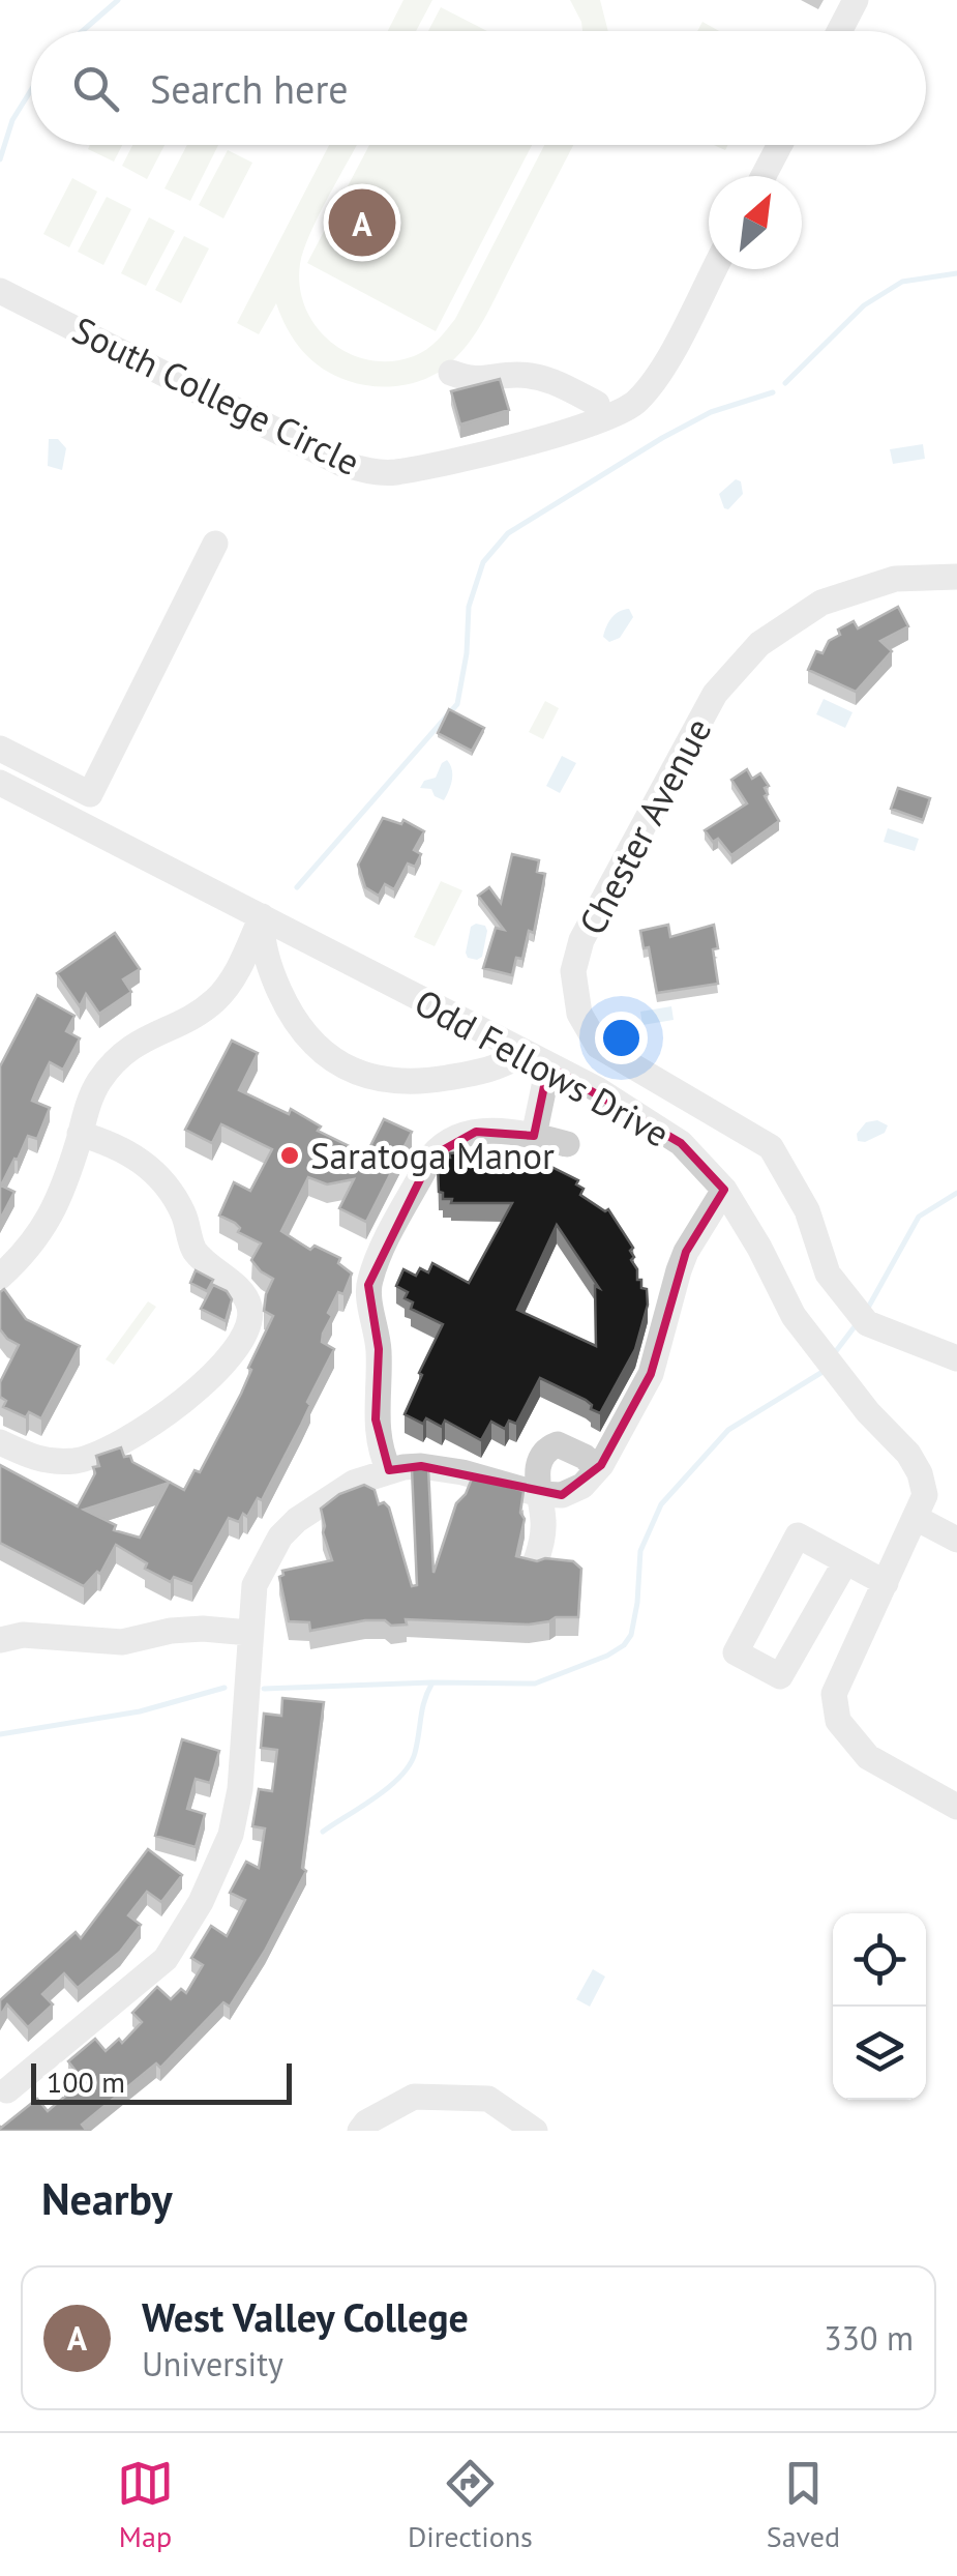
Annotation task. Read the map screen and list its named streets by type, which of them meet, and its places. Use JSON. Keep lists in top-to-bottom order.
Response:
{
  "streets": {
    "street": ["South College Circle", "Chester Avenue", "Odd Fellows Drive"]
  },
  "places": ["Saratoga Manor"],
  "scale_bar": "100 m",
  "north": "top right",
  "page": {
    "search": "Search here",
    "pins": "A",
    "scale": "100 m",
    "heading": "Nearby",
    "list": [
      {
        "mark": "A",
        "name": "West Valley College",
        "note": "University",
        "value": "330 m"
      }
    ],
    "nav": ["Map", "Directions", "Saved"]
  }
}
